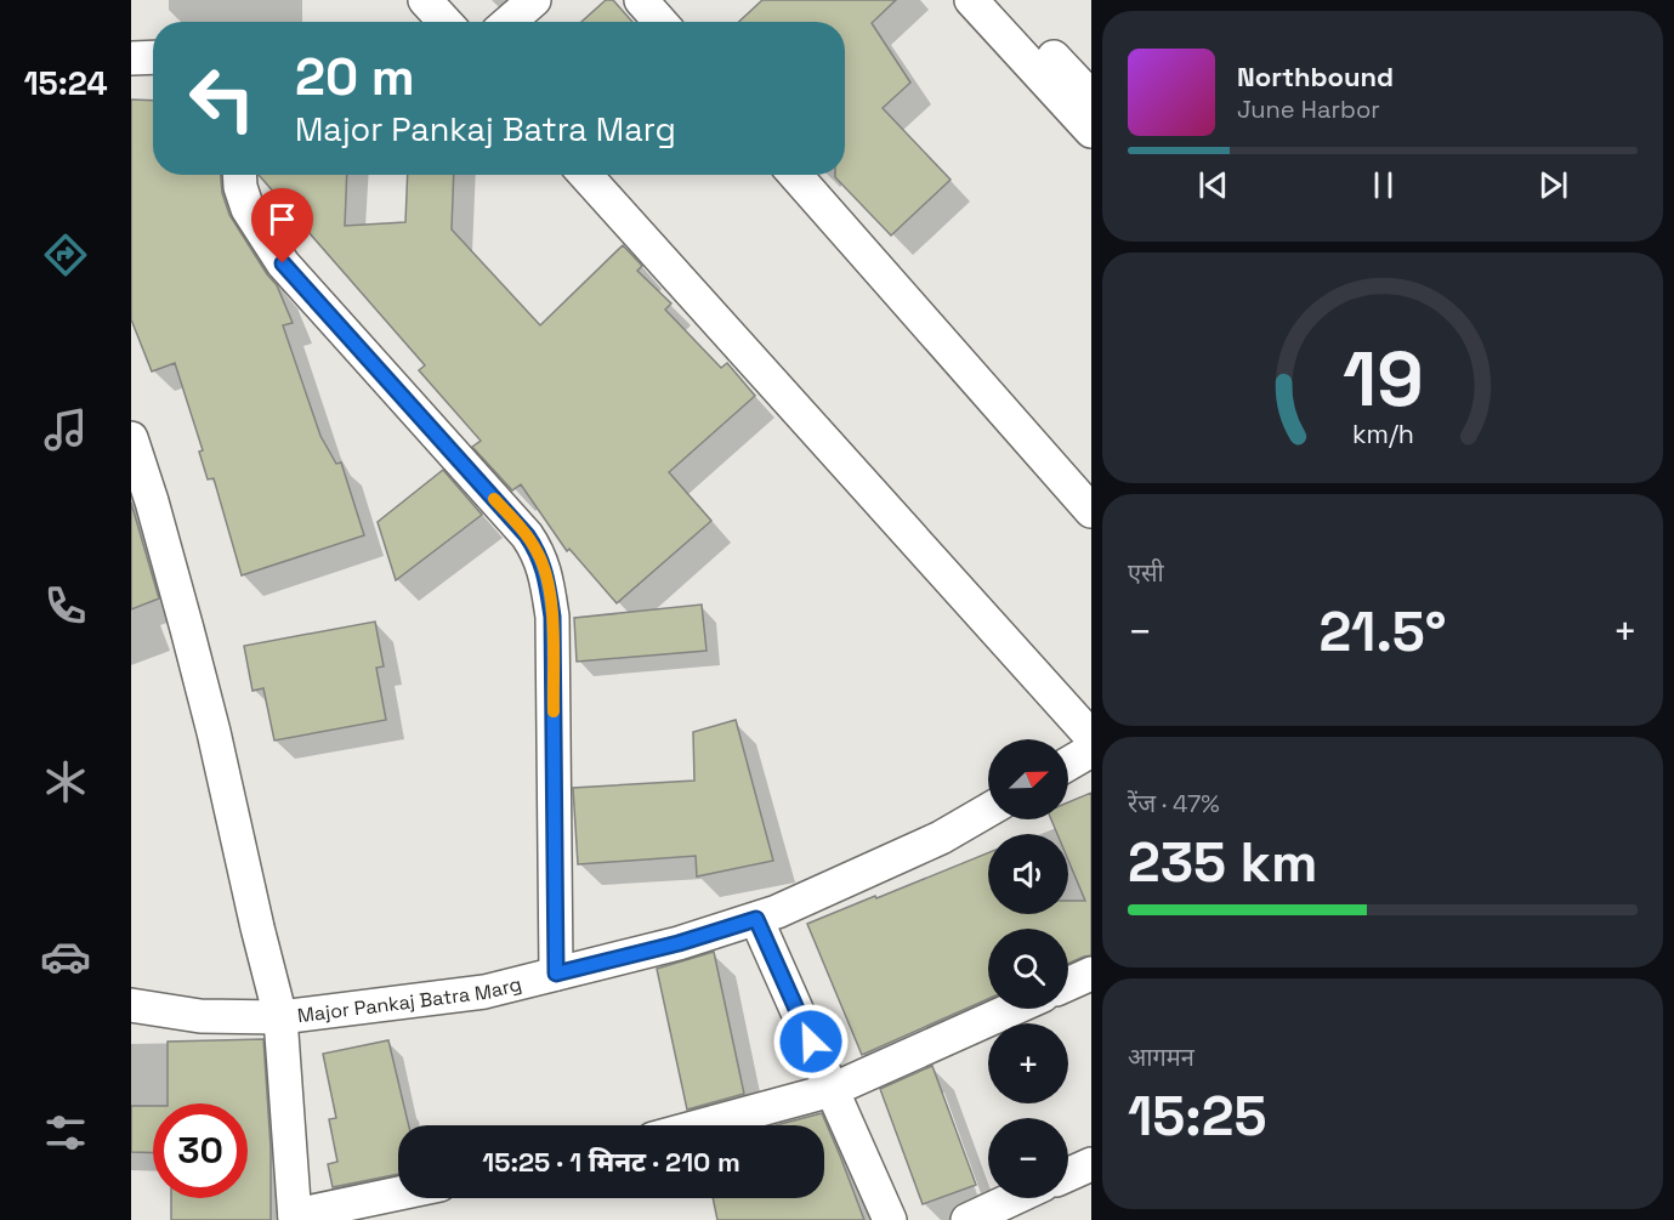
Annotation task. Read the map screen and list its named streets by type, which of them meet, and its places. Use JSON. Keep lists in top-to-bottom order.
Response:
{
  "streets": {
    "street": ["Major Pankaj Batra Marg"]
  },
  "north": "top right",
  "page": {
    "tabs": "15:24",
    "turn": ["20 m", "Major Pankaj Batra Marg"],
    "song": ["Northbound", "June Harbor"],
    "tile": [
      "एसी",
      ["रेंज · 47%", "235 km"],
      ["आगमन", "15:25"]
    ],
    "heat": ["−", "21.5°", "+"],
    "map_buttons": ["+", "−"],
    "limit": "30",
    "trip": "15:25 · 1 मिनट · 210 m",
    "gauge": ["19", "km/h"]
  }
}
